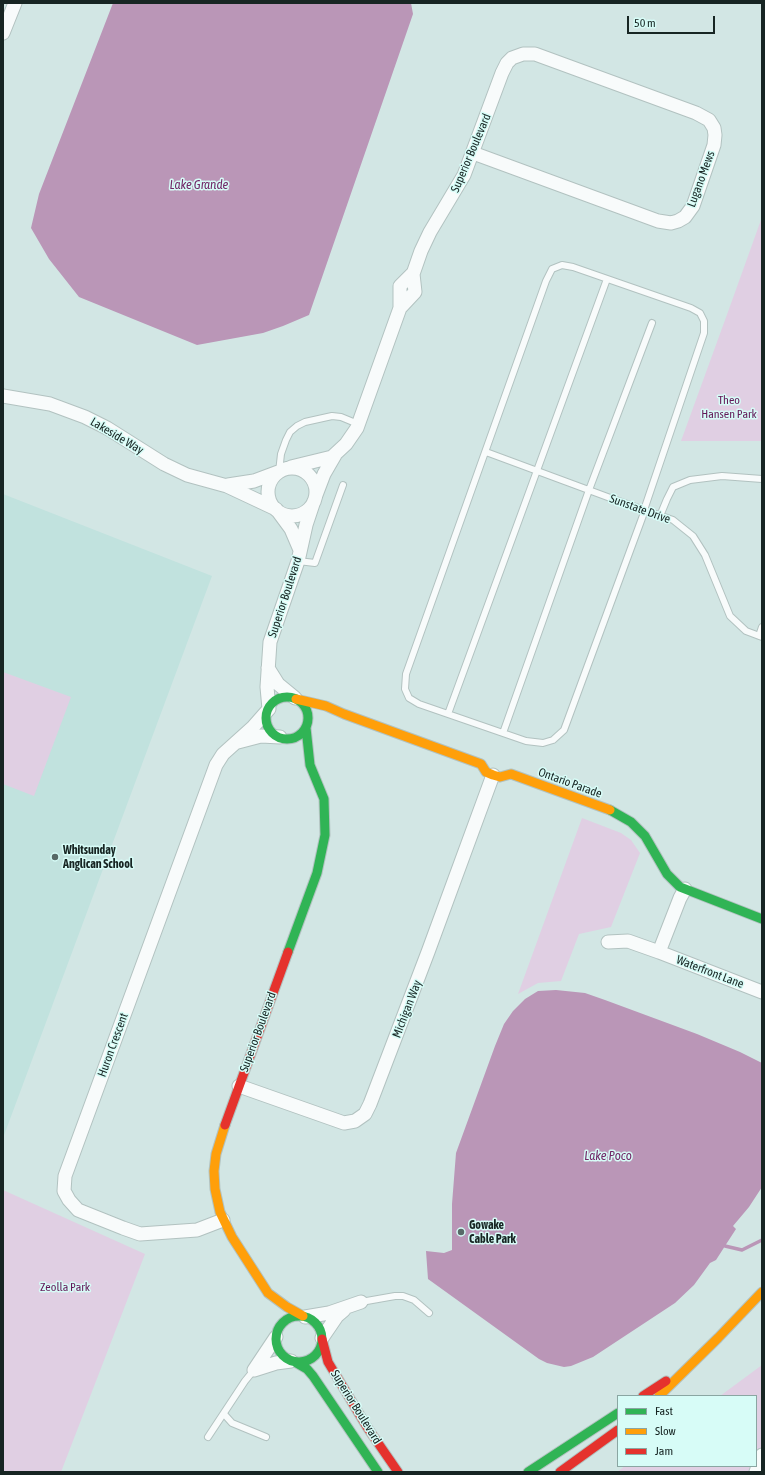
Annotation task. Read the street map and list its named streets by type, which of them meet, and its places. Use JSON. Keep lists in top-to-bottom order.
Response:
{
  "streets": {
    "street": [
      "Superior Boulevard",
      "Lugano Mews",
      "Lakeside Way",
      "Ontario Parade",
      "Waterfront Lane",
      "Michigan Way",
      "Huron Crescent"
    ],
    "lane": ["Sunstate Drive"]
  },
  "crossings": [
    ["Superior Boulevard", "Lugano Mews"],
    ["Superior Boulevard", "Lakeside Way"],
    ["Superior Boulevard", "Michigan Way"],
    ["Superior Boulevard", "Huron Crescent"],
    ["Ontario Parade", "Michigan Way"]
  ],
  "water": ["Lake Grande", "Lake Poco"],
  "parks": ["Theo Hansen Park", "Zeolla Park"],
  "places": ["Whitsunday Anglican School", "Gowake Cable Park"],
  "legend": ["Fast", "Slow", "Jam"],
  "scale_bar": "50 m"
}
